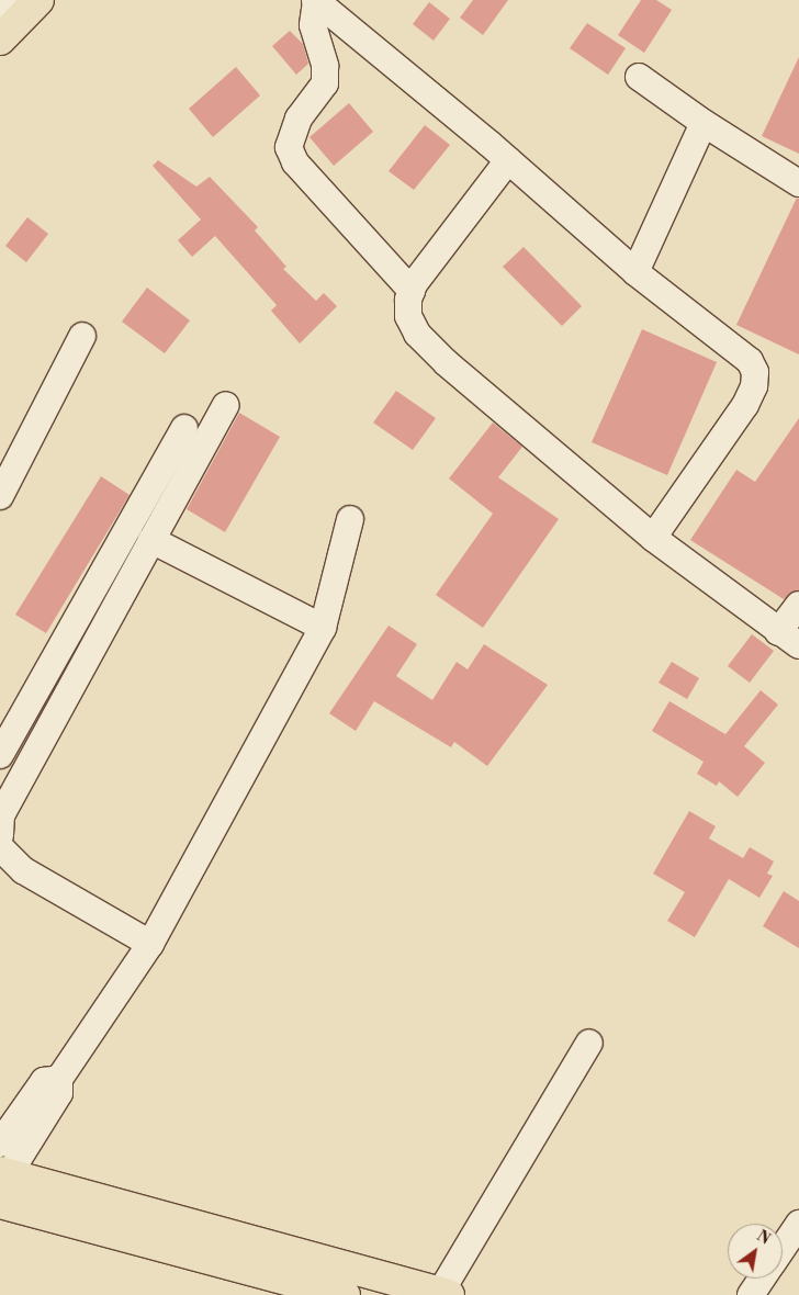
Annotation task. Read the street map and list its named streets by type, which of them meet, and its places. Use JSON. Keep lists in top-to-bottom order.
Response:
{
  "north": "top right"
}
